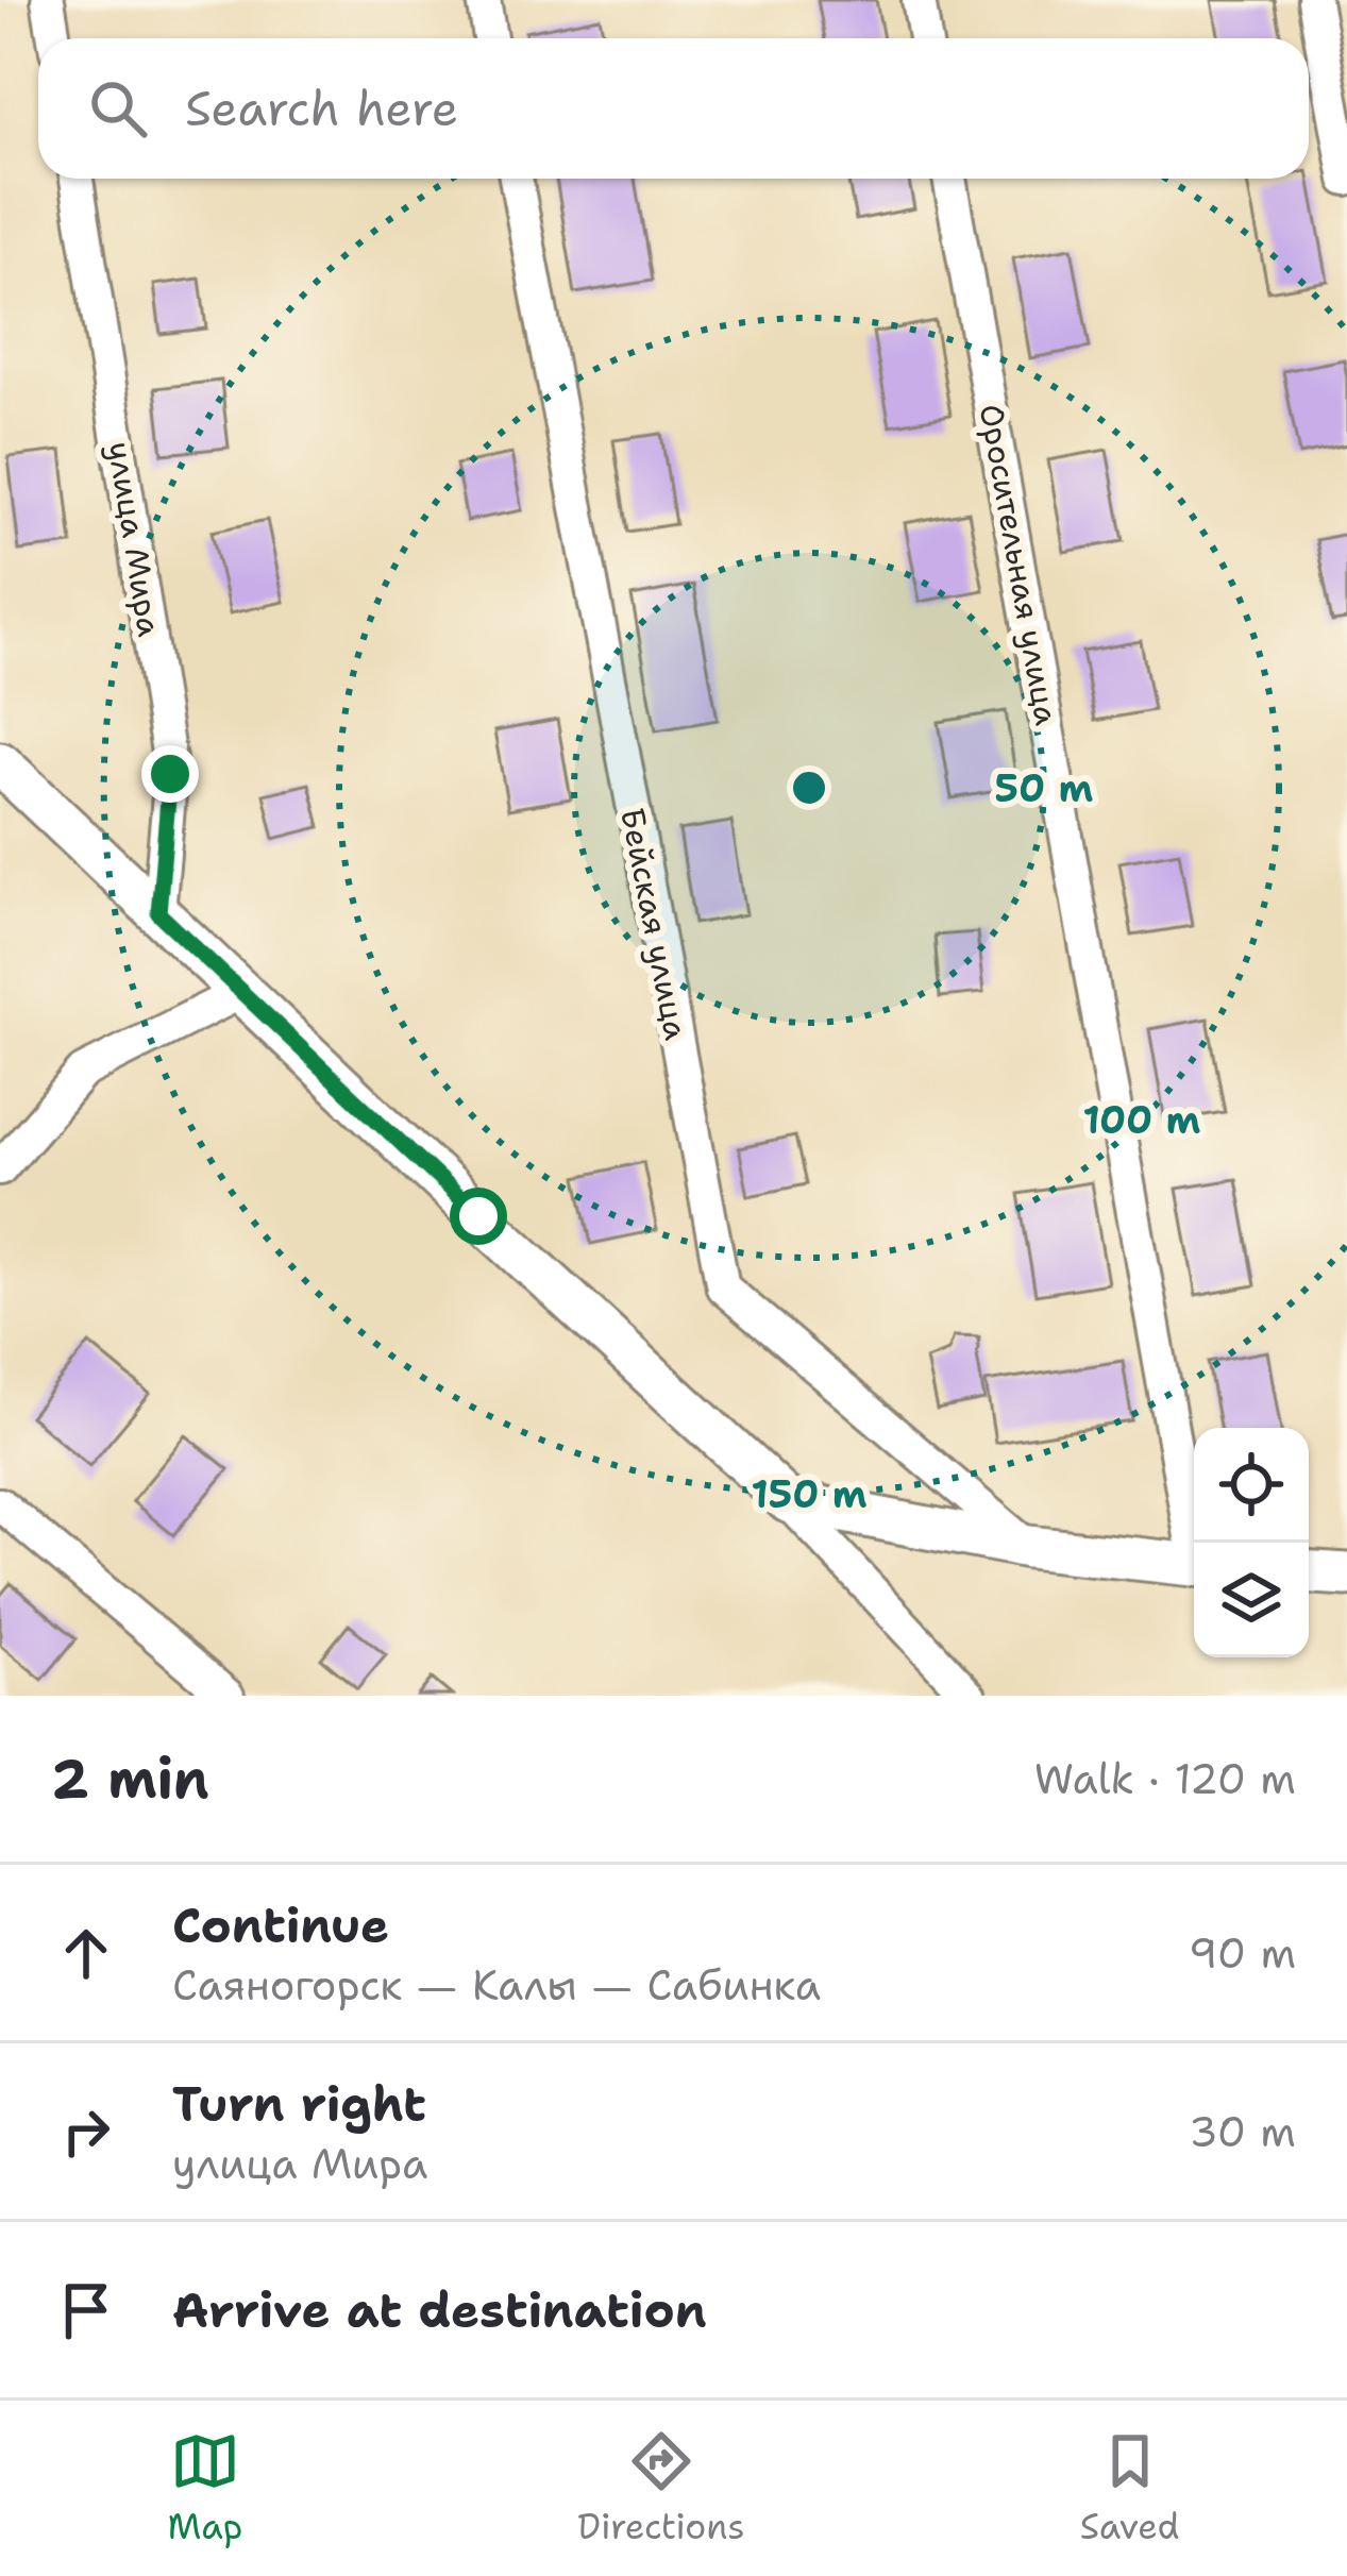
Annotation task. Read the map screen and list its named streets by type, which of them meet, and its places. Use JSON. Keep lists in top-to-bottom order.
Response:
{
  "streets": {
    "street": ["улица Мира", "Оросительная улица", "Бейская улица"]
  },
  "page": {
    "search": "Search here",
    "heading": ["2 min", "Walk · 120 m"],
    "list": [
      ["Continue", "Саяногорск — Калы — Сабинка", "90 m"],
      ["Turn right", "улица Мира", "30 m"],
      "Arrive at destination"
    ],
    "nav": ["Map", "Directions", "Saved"]
  },
  "rings": ["50 m", "100 m", "150 m"]
}
